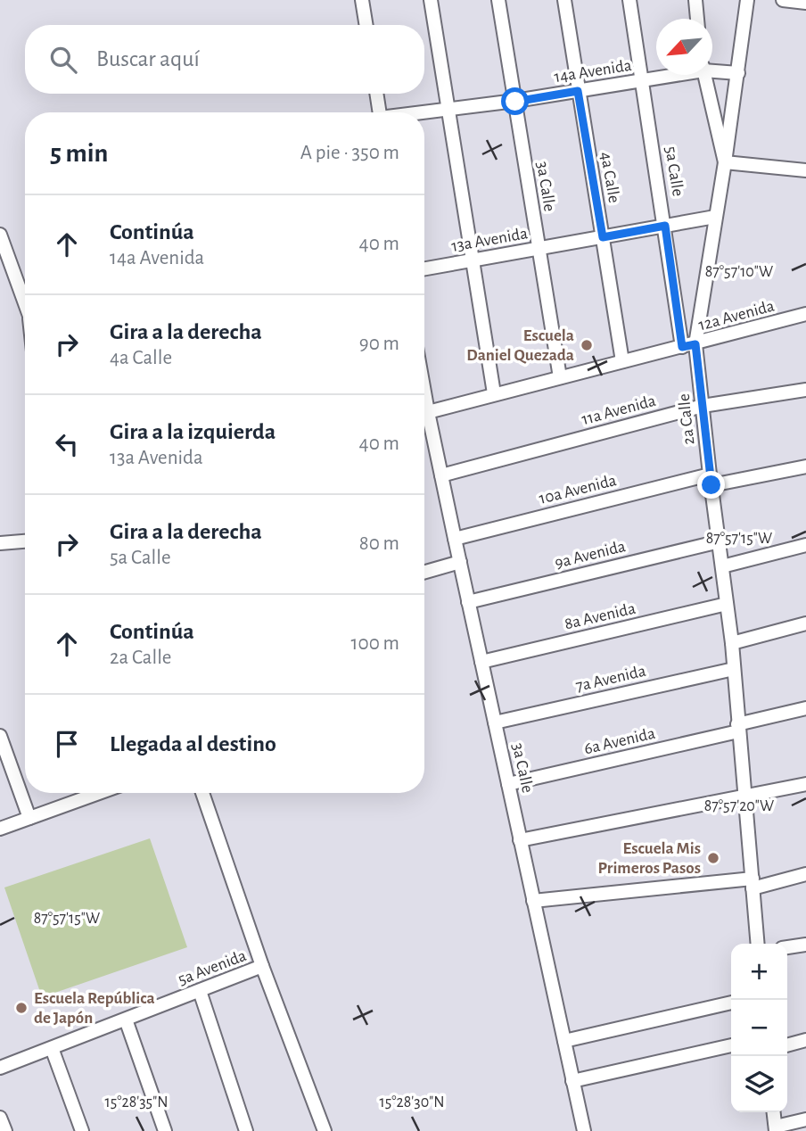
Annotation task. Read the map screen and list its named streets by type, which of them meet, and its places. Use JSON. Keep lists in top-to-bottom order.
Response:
{
  "streets": {
    "street": [
      "14a Avenida",
      "5a Calle",
      "4a Calle",
      "3a Calle",
      "13a Avenida",
      "12a Avenida",
      "11a Avenida",
      "2a Calle",
      "10a Avenida",
      "9a Avenida",
      "8a Avenida",
      "7a Avenida",
      "6a Avenida",
      "5a Avenida"
    ]
  },
  "crossings": [
    ["14a Avenida", "5a Calle"],
    ["14a Avenida", "4a Calle"],
    ["14a Avenida", "3a Calle"],
    ["14a Avenida", "2a Calle"],
    ["5a Calle", "13a Avenida"],
    ["5a Calle", "12a Avenida"],
    ["4a Calle", "13a Avenida"],
    ["4a Calle", "12a Avenida"],
    ["3a Calle", "13a Avenida"],
    ["3a Calle", "12a Avenida"],
    ["3a Calle", "11a Avenida"],
    ["3a Calle", "10a Avenida"],
    ["3a Calle", "9a Avenida"],
    ["3a Calle", "8a Avenida"],
    ["3a Calle", "7a Avenida"],
    ["3a Calle", "6a Avenida"],
    ["13a Avenida", "2a Calle"],
    ["12a Avenida", "2a Calle"],
    ["11a Avenida", "2a Calle"],
    ["2a Calle", "10a Avenida"],
    ["2a Calle", "9a Avenida"],
    ["2a Calle", "8a Avenida"],
    ["2a Calle", "7a Avenida"],
    ["2a Calle", "6a Avenida"]
  ],
  "places": ["Escuela Daniel Quezada", "Escuela Mis Primeros Pasos", "Escuela República de Japón"],
  "north": "bottom left",
  "page": {
    "search": "Buscar aquí",
    "heading": ["5 min", "A pie · 350 m"],
    "list": [
      ["Continúa", "14a Avenida", "40 m"],
      ["Gira a la derecha", "4a Calle", "90 m"],
      ["Gira a la izquierda", "13a Avenida", "40 m"],
      ["Gira a la derecha", "5a Calle", "80 m"],
      ["Continúa", "2a Calle", "100 m"],
      "Llegada al destino"
    ],
    "map_buttons": ["+", "−"]
  },
  "coordinates": [
    "87°57'10\"W",
    "87°57'15\"W",
    "87°57'20\"W",
    "15°28'35\"N",
    "15°28'30\"N"
  ]
}
